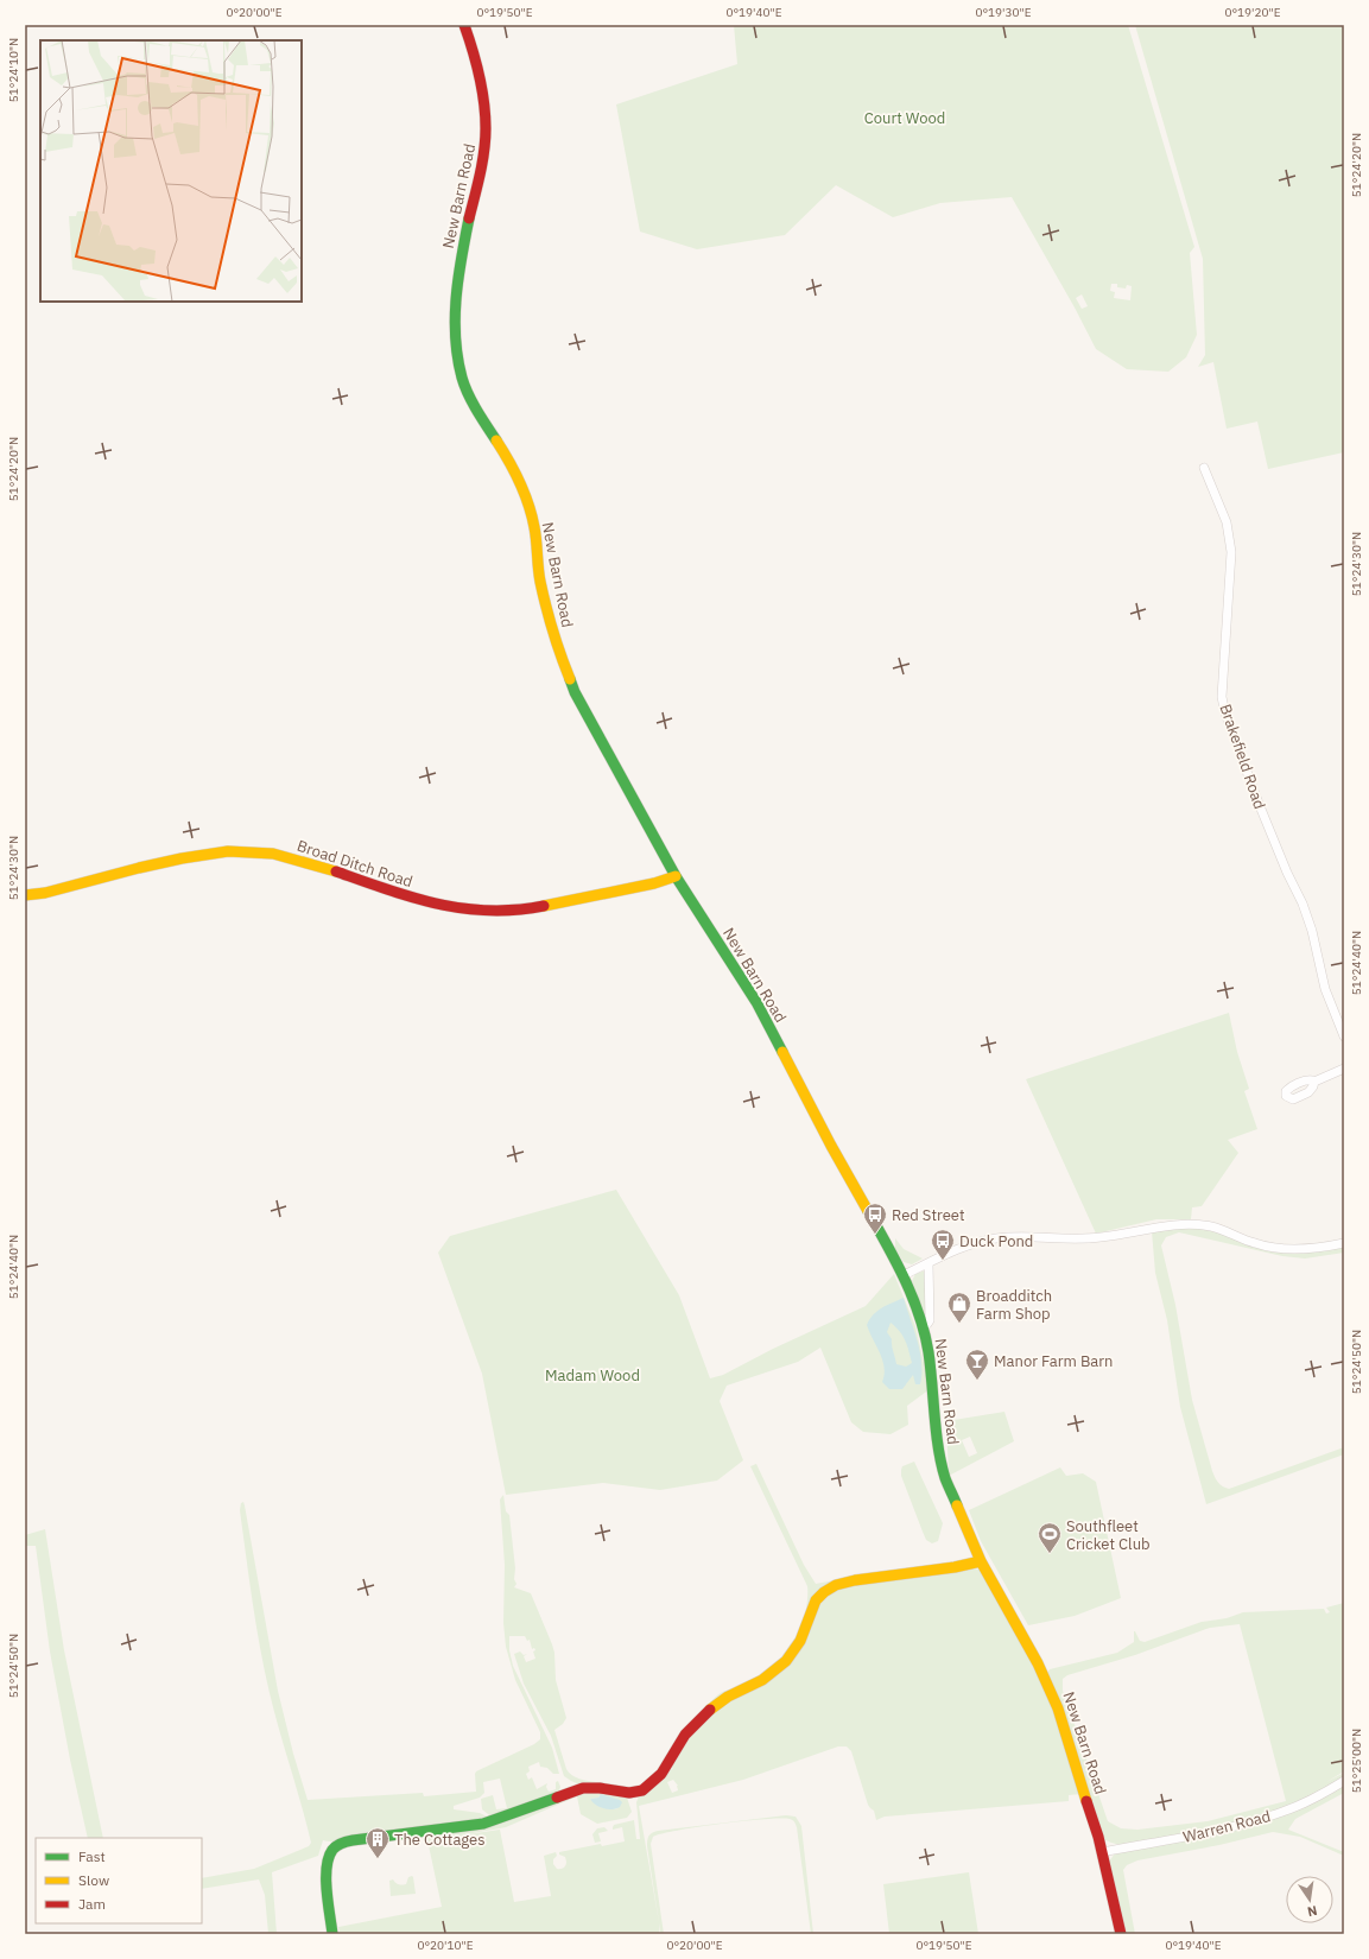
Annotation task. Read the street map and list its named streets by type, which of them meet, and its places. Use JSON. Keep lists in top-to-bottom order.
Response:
{
  "streets": {
    "street": [
      "New Barn Road",
      "Brakefield Road",
      "Broad Ditch Road",
      "Warren Road"
    ]
  },
  "crossings": [
    ["New Barn Road", "Broad Ditch Road"],
    ["New Barn Road", "Warren Road"]
  ],
  "parks": ["Court Wood", "Madam Wood"],
  "places": {
    "bus stop": ["Red Street", "Duck Pond"],
    "shop": ["Broadditch Farm Shop"],
    "bar": ["Manor Farm Barn"],
    "sports": ["Southfleet Cricket Club"],
    "building": ["The Cottages"]
  },
  "legend": ["Fast", "Slow", "Jam"],
  "north": "bottom",
  "coordinates": [
    "0°20'00\"E",
    "0°19'50\"E",
    "0°19'40\"E",
    "0°19'30\"E",
    "0°19'20\"E",
    "51°24'10\"N",
    "51°24'20\"N",
    "51°24'30\"N",
    "51°24'40\"N",
    "51°24'50\"N",
    "51°25'00\"N",
    "0°20'10\"E"
  ]
}
